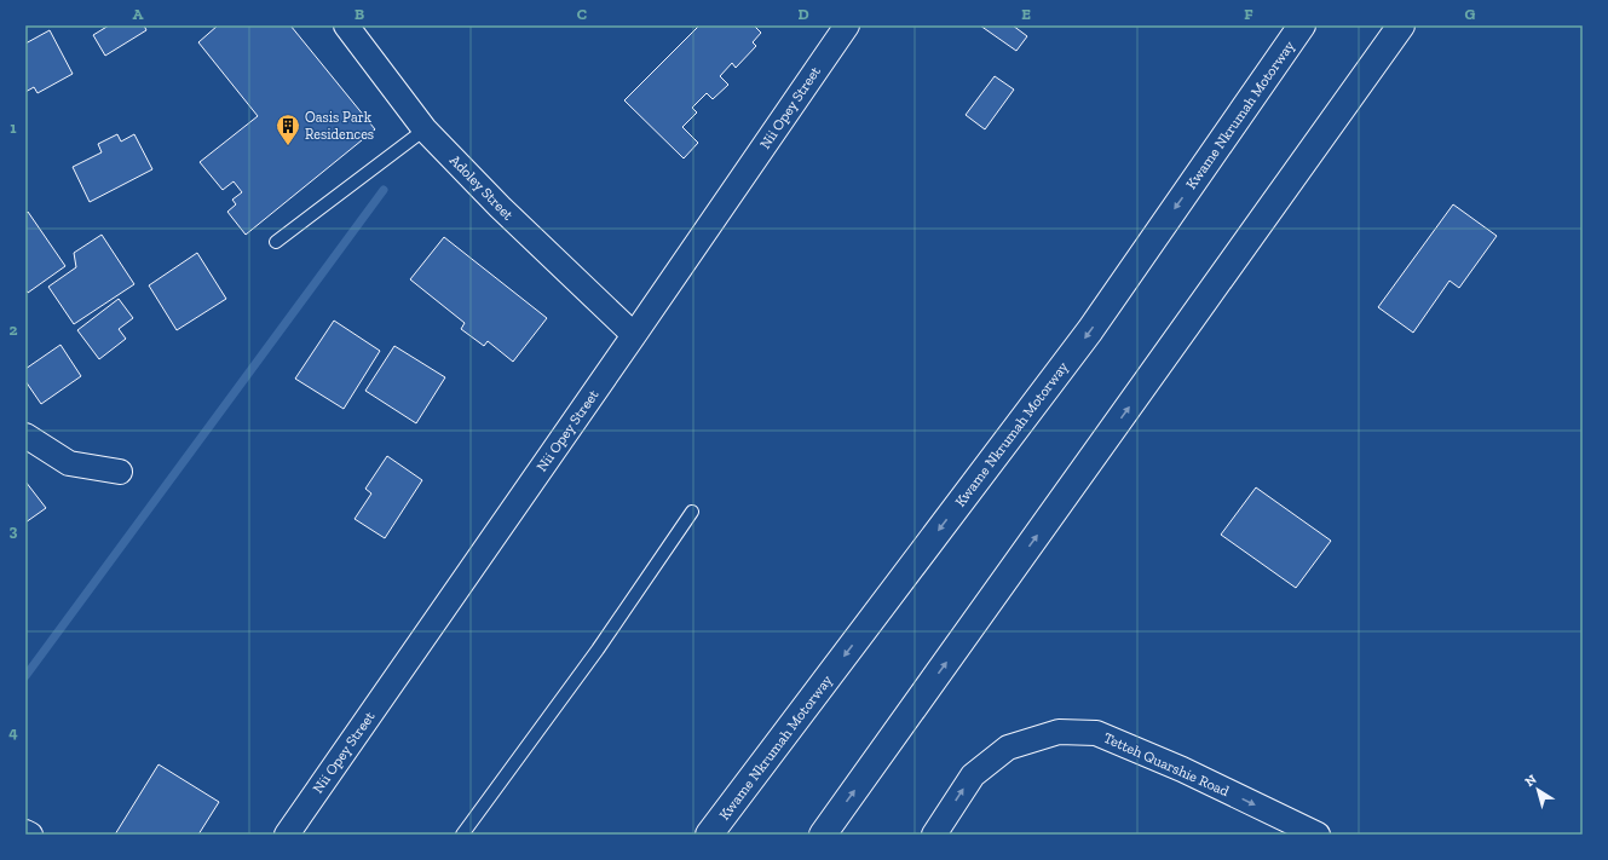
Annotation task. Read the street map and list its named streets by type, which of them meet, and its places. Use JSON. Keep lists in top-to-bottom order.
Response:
{
  "streets": {
    "highway": ["Kwame Nkrumah Motorway"],
    "street": ["Nii Opey Street", "Adoley Street", "Tetteh Quarshie Road"]
  },
  "crossings": [
    ["Nii Opey Street", "Adoley Street"]
  ],
  "one_way": ["Tetteh Quarshie Road"],
  "places": {
    "building": ["Oasis Park Residences"]
  },
  "north": "top left",
  "grid": {
    "columns": [
      "A",
      "B",
      "C",
      "D",
      "E",
      "F",
      "G"
    ],
    "rows": [
      "1",
      "2",
      "3",
      "4"
    ]
  }
}
